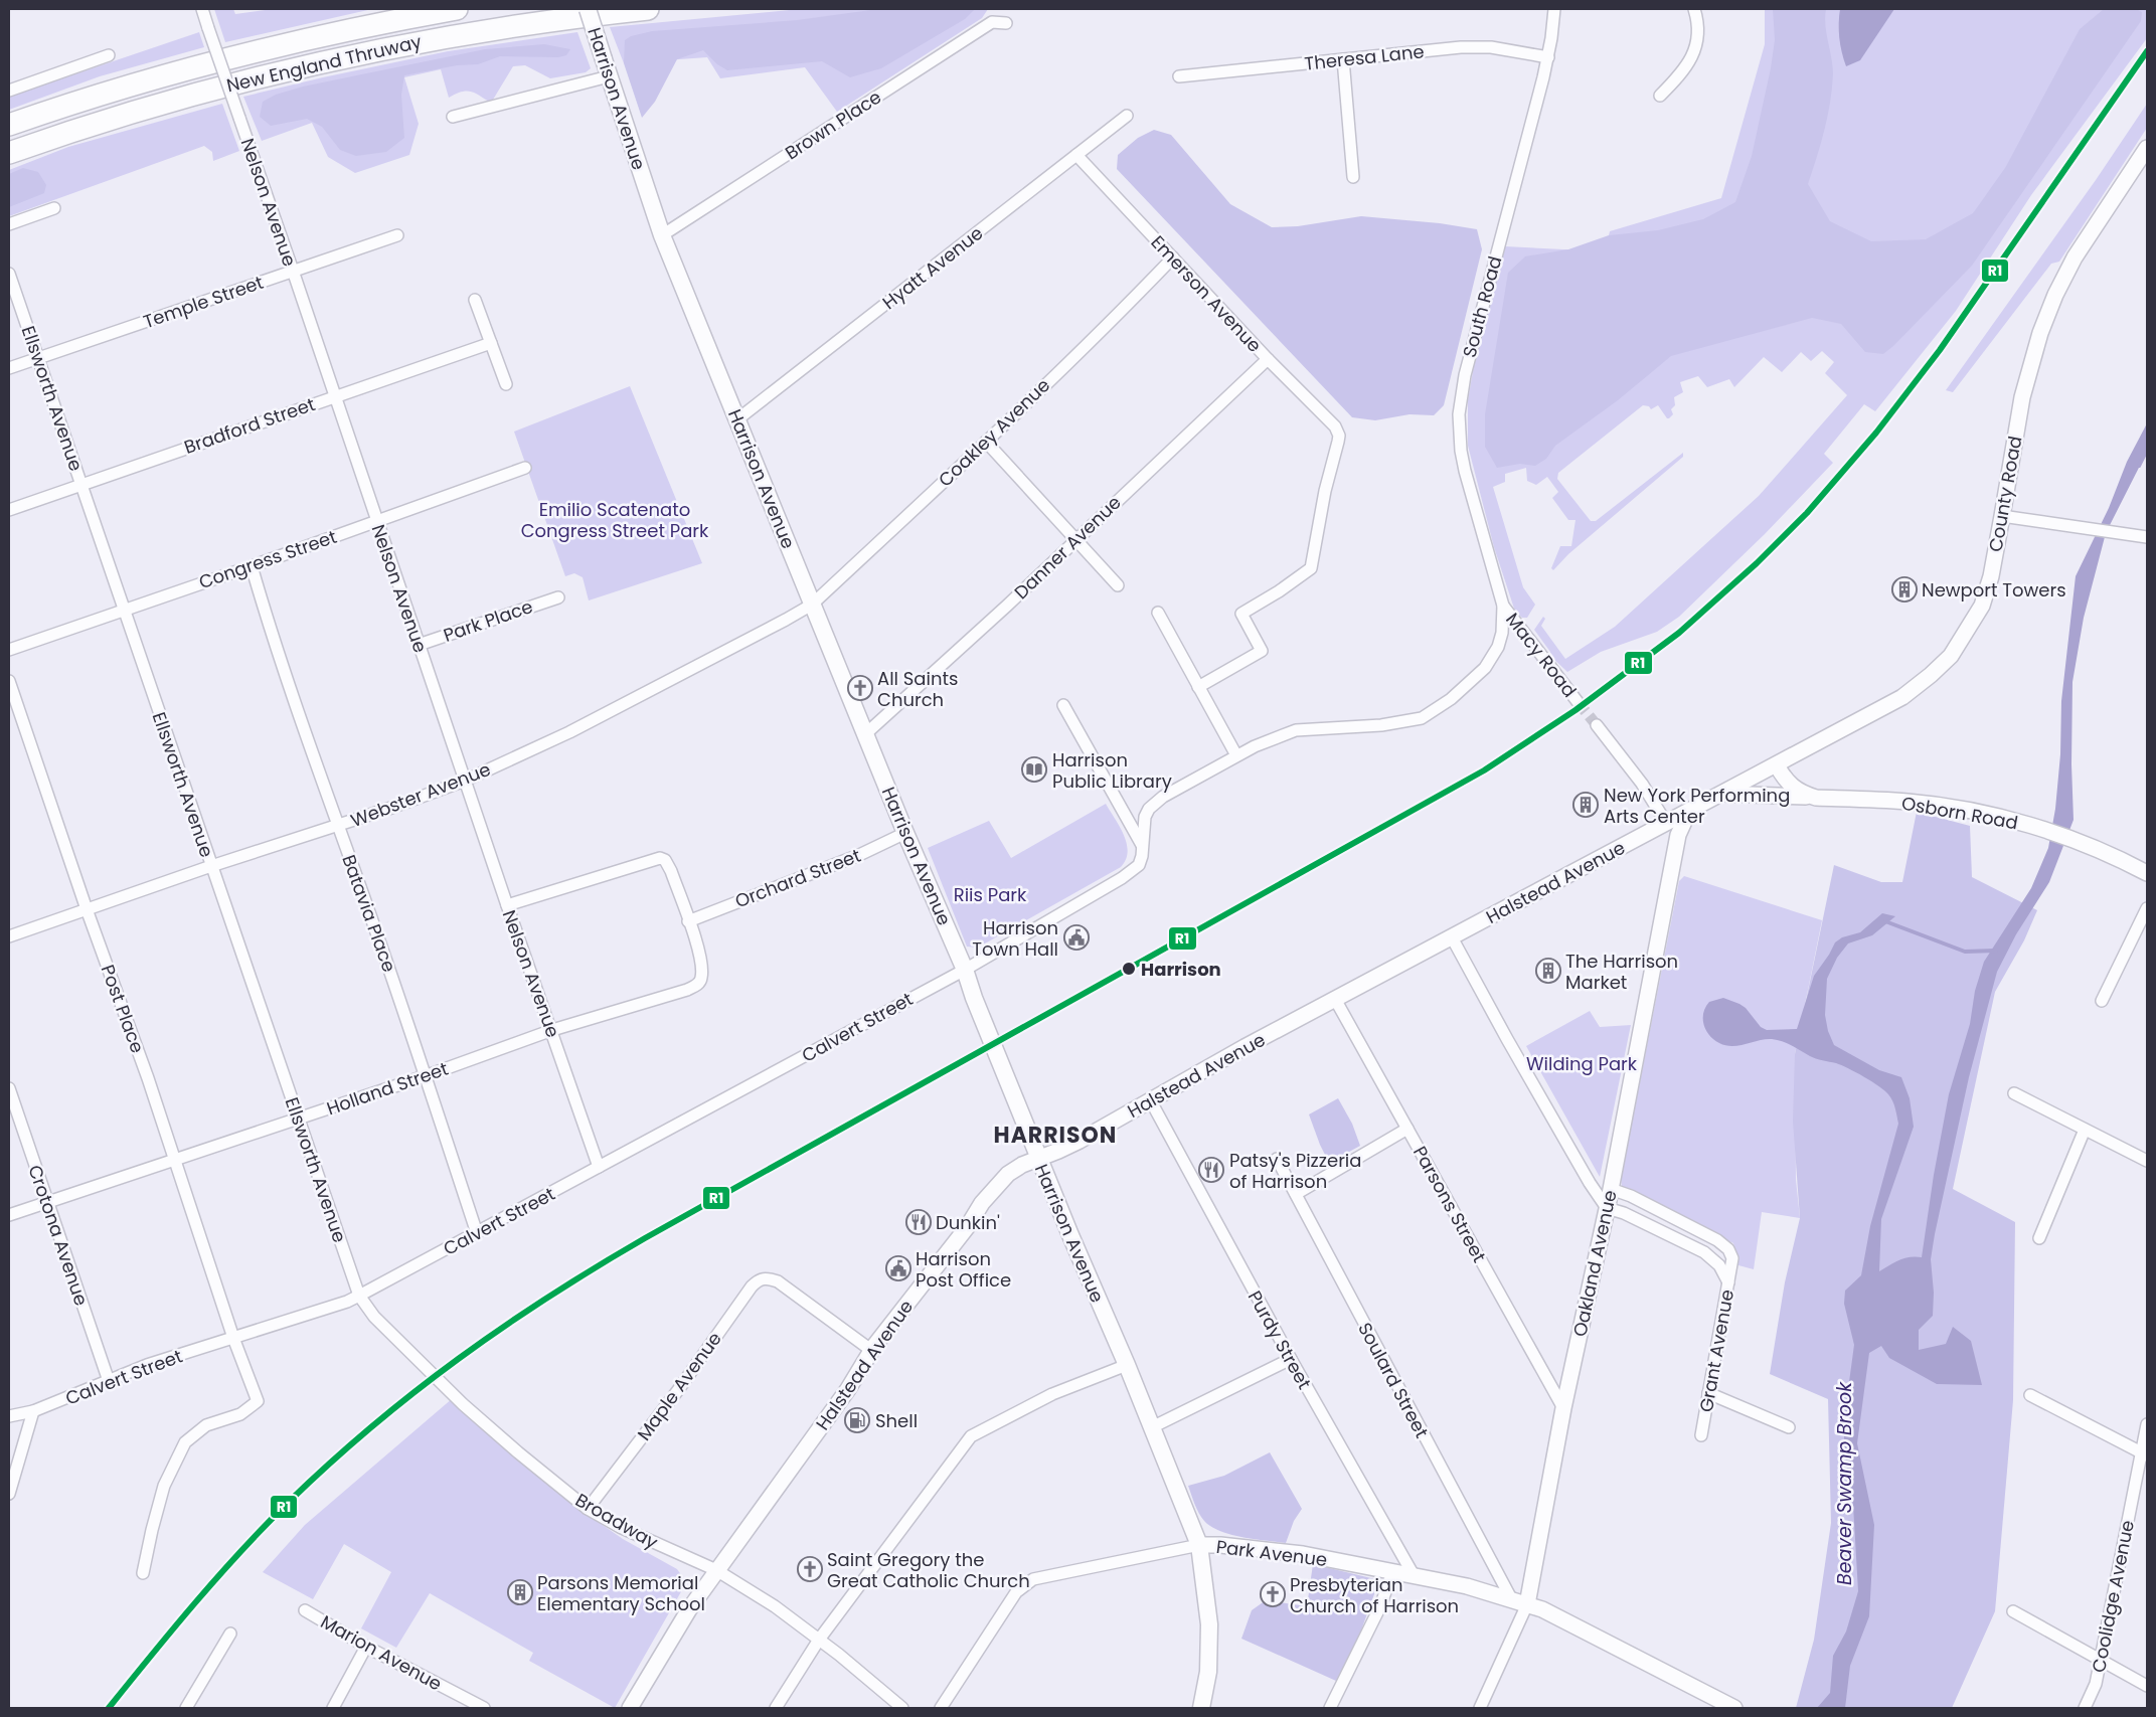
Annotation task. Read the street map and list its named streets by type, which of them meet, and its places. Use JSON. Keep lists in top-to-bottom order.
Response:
{
  "streets": {
    "highway": ["New England Thruway"],
    "main road": ["Harrison Avenue"],
    "street": [
      "Theresa Lane",
      "Brown Place",
      "Nelson Avenue",
      "Hyatt Avenue",
      "Emerson Avenue",
      "Temple Street",
      "South Road",
      "Ellsworth Avenue",
      "Bradford Street",
      "Coakley Avenue",
      "County Road",
      "Danner Avenue",
      "Congress Street",
      "Park Place",
      "Macy Road",
      "Webster Avenue",
      "Osborn Road",
      "Orchard Street",
      "Halstead Avenue",
      "Batavia Place",
      "Post Place",
      "Calvert Street",
      "Holland Street",
      "Parsons Street",
      "Crotona Avenue",
      "Oakland Avenue",
      "Purdy Street",
      "Grant Avenue",
      "Soulard Street",
      "Maple Avenue",
      "Broadway",
      "Park Avenue",
      "Coolidge Avenue",
      "Marion Avenue"
    ]
  },
  "crossings": [
    ["Theresa Lane", "South Road"],
    ["Harrison Avenue", "Brown Place"],
    ["Harrison Avenue", "Hyatt Avenue"],
    ["Harrison Avenue", "Coakley Avenue"],
    ["Harrison Avenue", "Danner Avenue"],
    ["Harrison Avenue", "Webster Avenue"],
    ["Harrison Avenue", "Orchard Street"],
    ["Harrison Avenue", "Halstead Avenue"],
    ["Harrison Avenue", "Calvert Street"],
    ["Harrison Avenue", "Park Avenue"],
    ["Nelson Avenue", "Temple Street"],
    ["Nelson Avenue", "Bradford Street"],
    ["Nelson Avenue", "Congress Street"],
    ["Nelson Avenue", "Park Place"],
    ["Nelson Avenue", "Webster Avenue"],
    ["Nelson Avenue", "Calvert Street"],
    ["Nelson Avenue", "Holland Street"],
    ["Hyatt Avenue", "Emerson Avenue"],
    ["Emerson Avenue", "Coakley Avenue"],
    ["Emerson Avenue", "Danner Avenue"],
    ["Temple Street", "Ellsworth Avenue"],
    ["South Road", "Macy Road"],
    ["South Road", "Calvert Street"],
    ["Ellsworth Avenue", "Bradford Street"],
    ["Ellsworth Avenue", "Congress Street"],
    ["Ellsworth Avenue", "Webster Avenue"],
    ["Ellsworth Avenue", "Calvert Street"],
    ["Ellsworth Avenue", "Holland Street"],
    ["Ellsworth Avenue", "Broadway"],
    ["Coakley Avenue", "Webster Avenue"],
    ["County Road", "Osborn Road"],
    ["County Road", "Halstead Avenue"],
    ["Congress Street", "Batavia Place"],
    ["Macy Road", "Calvert Street"],
    ["Webster Avenue", "Batavia Place"],
    ["Webster Avenue", "Post Place"],
    ["Osborn Road", "Halstead Avenue"],
    ["Orchard Street", "Holland Street"],
    ["Halstead Avenue", "Parsons Street"],
    ["Halstead Avenue", "Oakland Avenue"],
    ["Halstead Avenue", "Purdy Street"],
    ["Halstead Avenue", "Maple Avenue"],
    ["Halstead Avenue", "Broadway"],
    ["Batavia Place", "Calvert Street"],
    ["Batavia Place", "Holland Street"],
    ["Post Place", "Calvert Street"],
    ["Post Place", "Holland Street"],
    ["Calvert Street", "Crotona Avenue"],
    ["Calvert Street", "Broadway"],
    ["Holland Street", "Crotona Avenue"],
    ["Parsons Street", "Oakland Avenue"],
    ["Oakland Avenue", "Grant Avenue"],
    ["Oakland Avenue", "Park Avenue"],
    ["Purdy Street", "Park Avenue"],
    ["Soulard Street", "Park Avenue"],
    ["Maple Avenue", "Broadway"]
  ],
  "districts": ["HARRISON"],
  "water": ["Beaver Swamp Brook"],
  "parks": ["Emilio Scatenato Congress Street Park", "Riis Park", "Wilding Park"],
  "places": {
    "building": [
      "Newport Towers",
      "New York Performing Arts Center",
      "The Harrison Market",
      "Parsons Memorial Elementary School"
    ],
    "church": ["All Saints Church", "Saint Gregory the Great Catholic Church", "Presbyterian Church of Harrison"],
    "library": ["Harrison Public Library"],
    "public building": ["Harrison Town Hall", "Harrison Post Office"],
    "other": ["Harrison"],
    "restaurant": ["Patsy's Pizzeria of Harrison", "Dunkin'"],
    "fuel station": ["Shell"]
  },
  "lines": ["transit line R1"]
}
